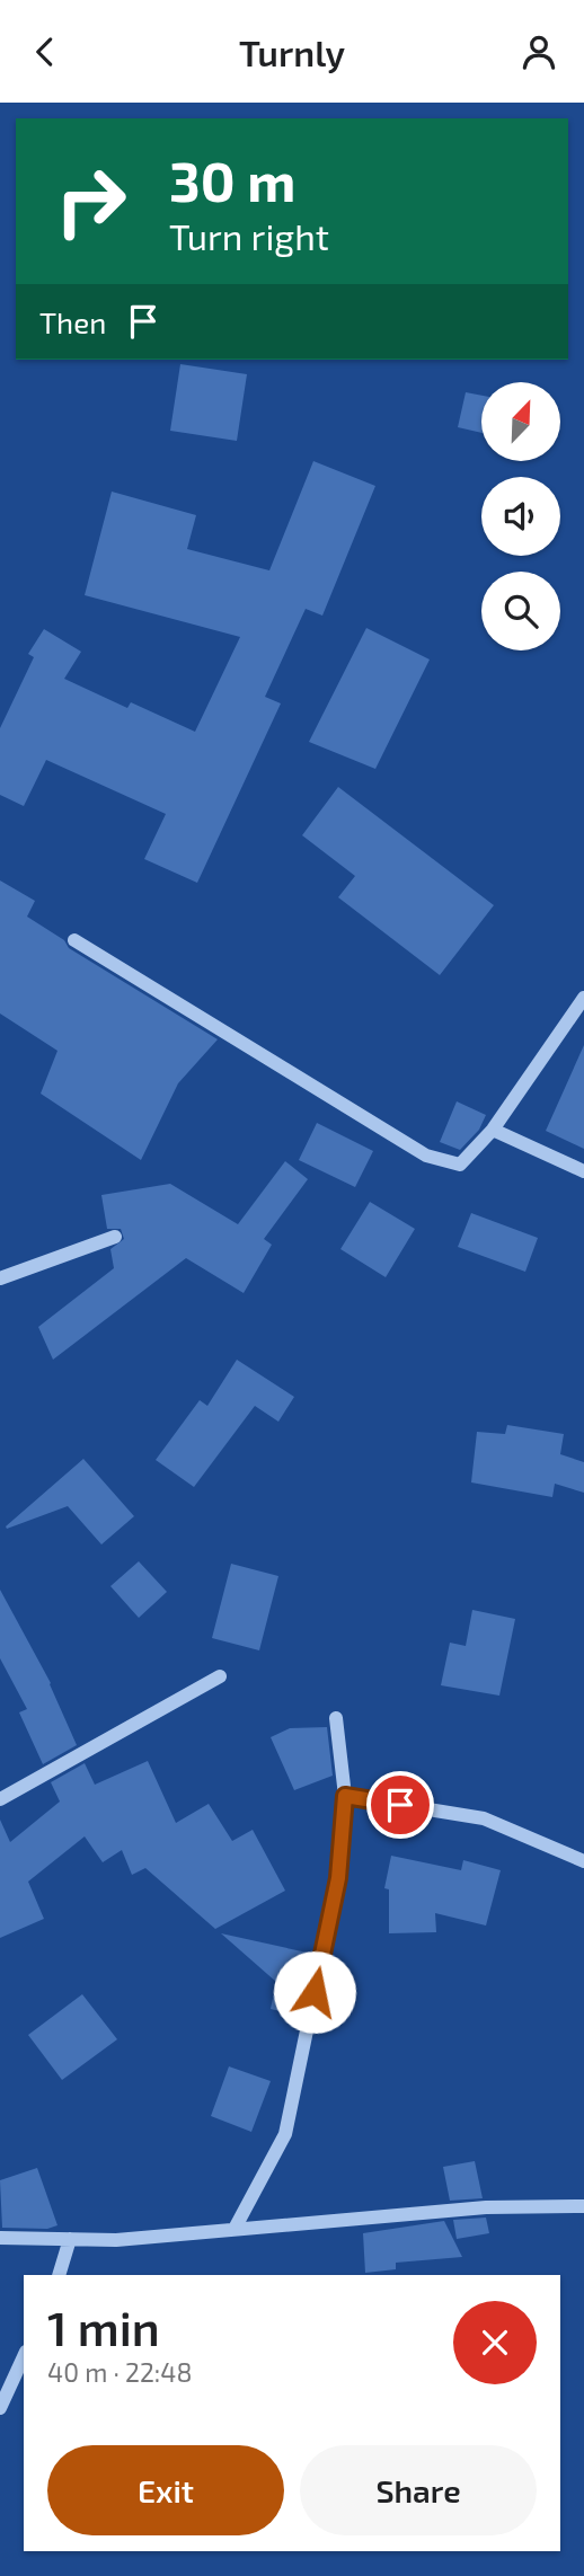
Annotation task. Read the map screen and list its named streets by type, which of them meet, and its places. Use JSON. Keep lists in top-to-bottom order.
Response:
{
  "north": "top right",
  "page": {
    "header": "Turnly",
    "turn": ["30 m", "Turn right"],
    "then": "Then",
    "heading": ["1 min", "40 m · 22:48"],
    "buttons": ["Exit", "Share"]
  }
}
